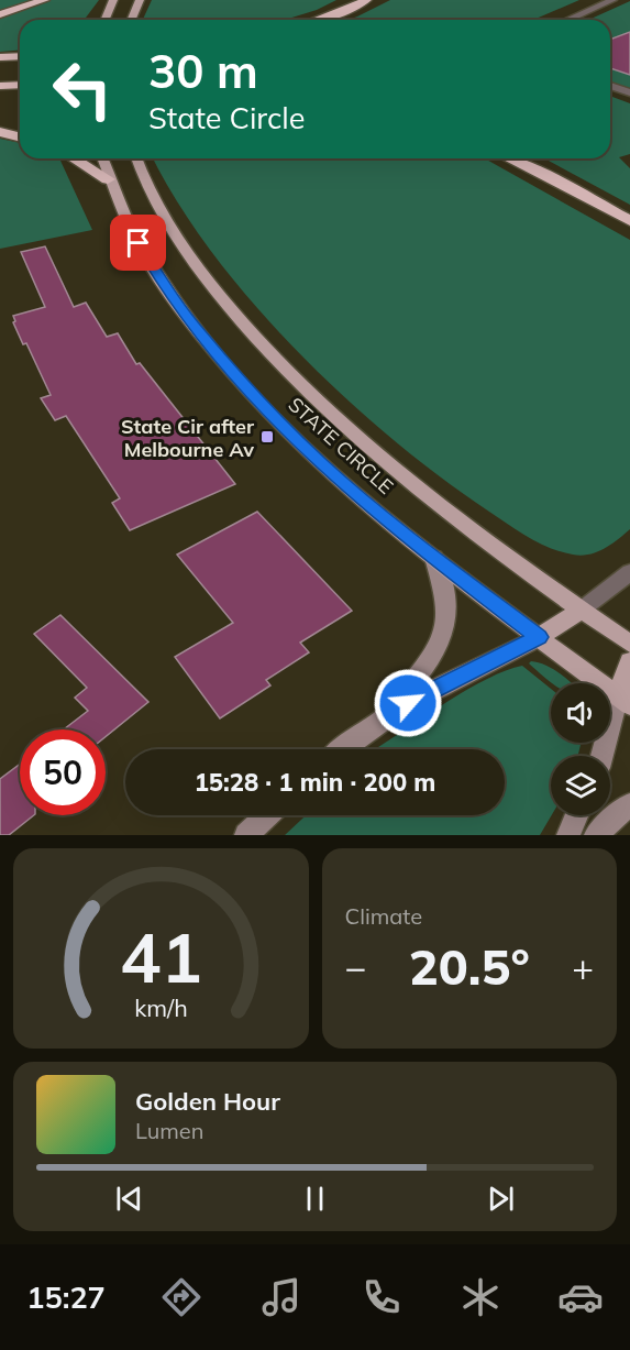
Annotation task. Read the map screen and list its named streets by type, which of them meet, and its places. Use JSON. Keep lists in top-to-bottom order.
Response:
{
  "streets": {
    "main road": ["STATE CIRCLE"]
  },
  "places": {
    "transit": ["State Cir after Melbourne Av"]
  },
  "page": {
    "turn": ["30 m", "State Circle"],
    "limit": "50",
    "trip": "15:28 · 1 min · 200 m",
    "tile": "Climate",
    "heat": ["−", "20.5°", "+"],
    "song": ["Golden Hour", "Lumen"],
    "tabs": "15:27",
    "gauge": ["41", "km/h"]
  }
}
